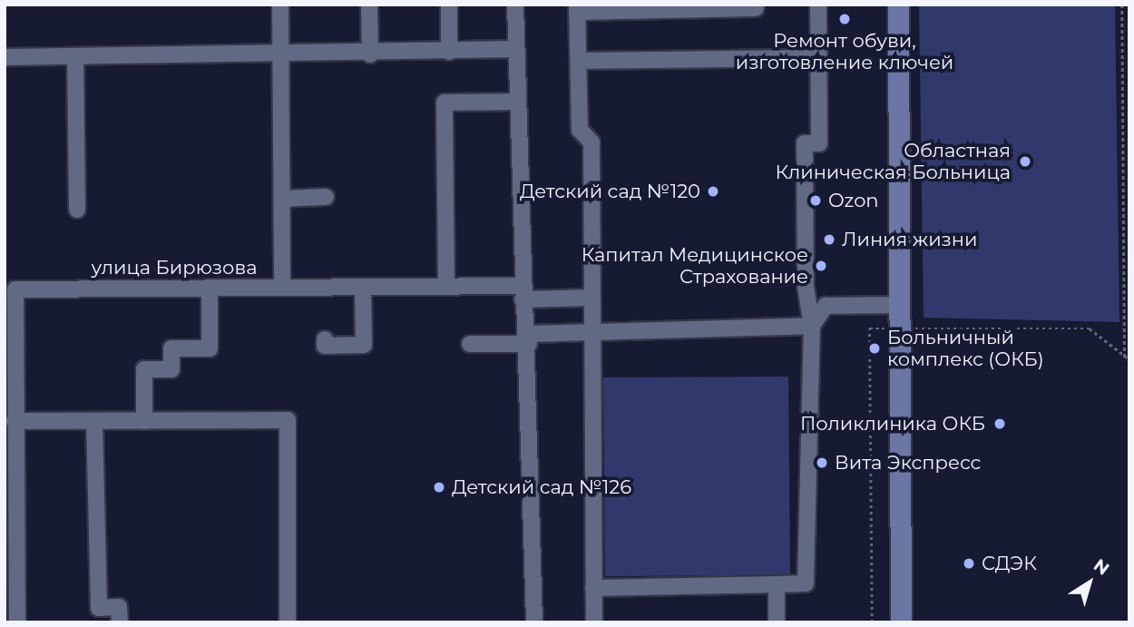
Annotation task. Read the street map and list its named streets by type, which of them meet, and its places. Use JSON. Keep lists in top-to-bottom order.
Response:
{
  "streets": {
    "street": ["улица Бирюзова"]
  },
  "places": [
    "Ремонт обуви, изготовление ключей",
    "Областная Клиническая Больница",
    "Детский сад №120",
    "Ozon",
    "Линия жизни",
    "Капитал Медицинское Страхование",
    "Больничный комплекс (ОКБ)",
    "Поликлиника ОКБ",
    "Вита Экспресс",
    "Детский сад №126",
    "СДЭК"
  ],
  "north": "top right"
}
